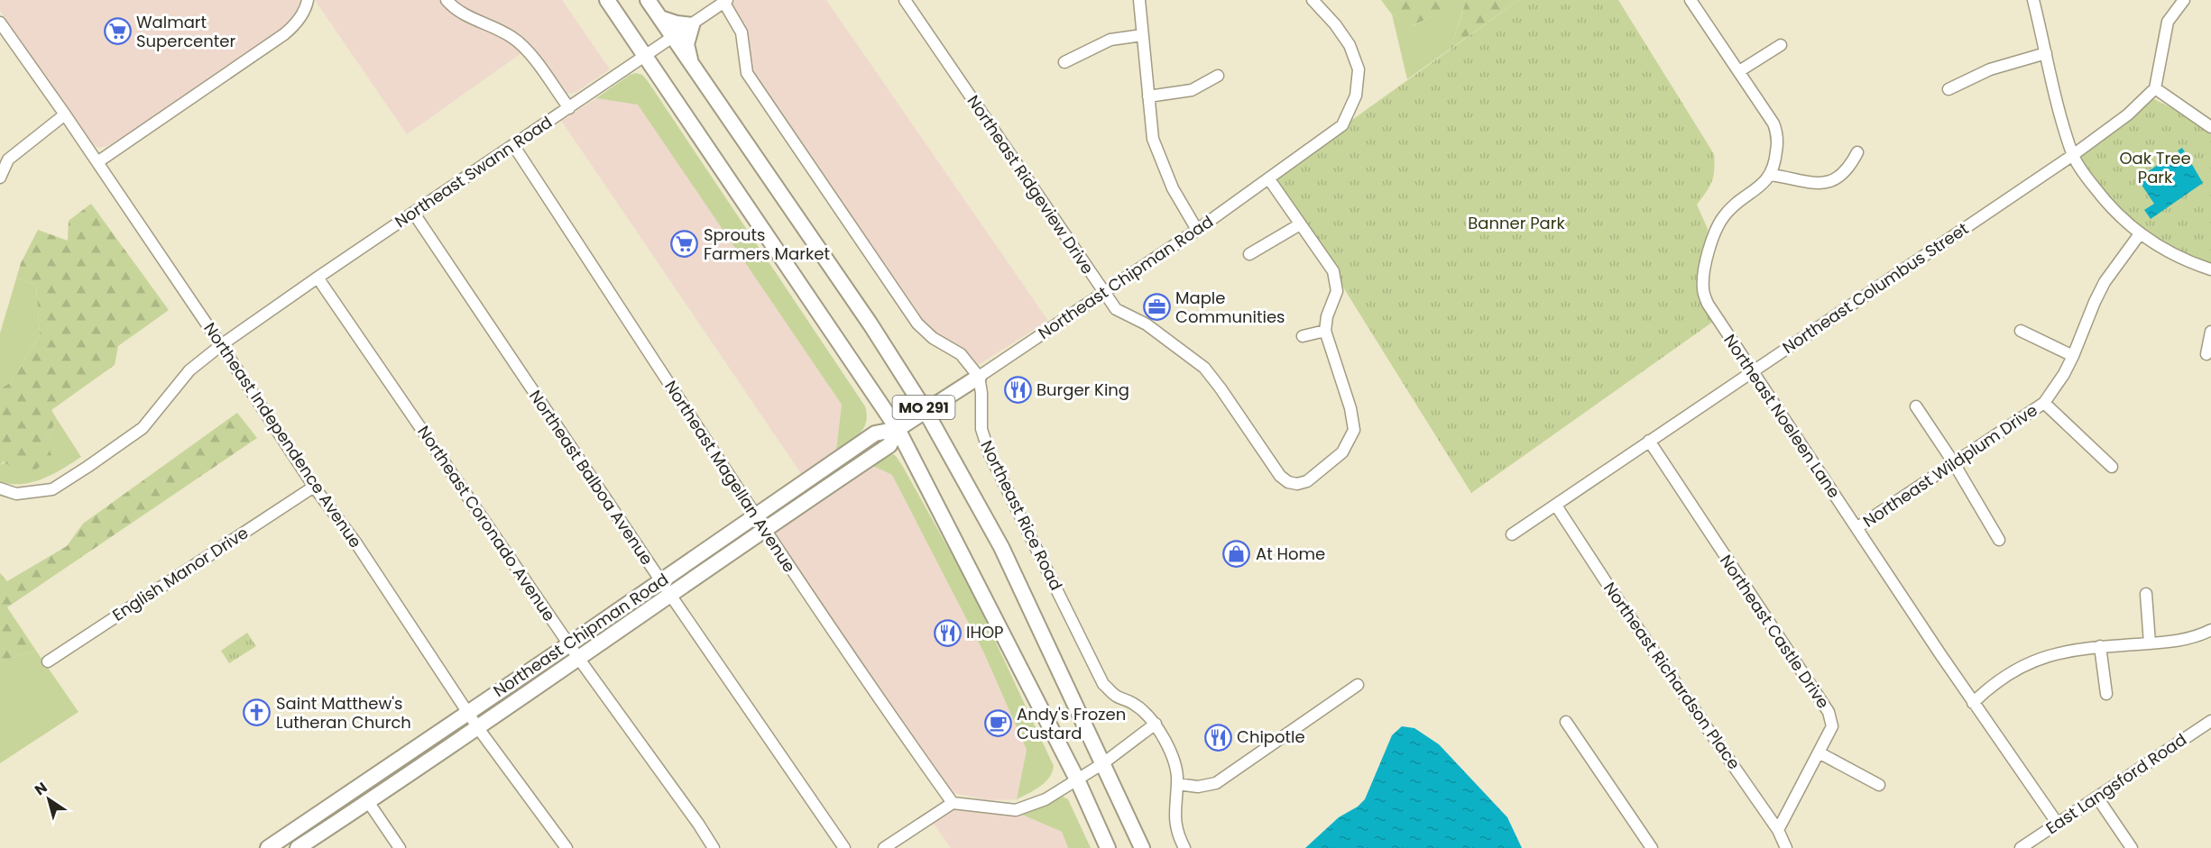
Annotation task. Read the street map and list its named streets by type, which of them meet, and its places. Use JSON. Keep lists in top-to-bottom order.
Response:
{
  "streets": {
    "main road": ["Northeast Chipman Road", "MO 291"],
    "street": [
      "Northeast Swann Road",
      "Northeast Ridgeview Drive",
      "Northeast Columbus Street",
      "Northeast Noeleen Lane",
      "Northeast Independence Avenue",
      "Northeast Wildplum Drive",
      "Northeast Magellan Avenue",
      "Northeast Balboa Avenue",
      "Northeast Rice Road",
      "Northeast Coronado Avenue",
      "English Manor Drive",
      "Northeast Castle Drive",
      "Northeast Richardson Place",
      "East Langsford Road"
    ]
  },
  "crossings": [
    ["Northeast Swann Road", "MO 291"],
    ["Northeast Swann Road", "Northeast Independence Avenue"],
    ["Northeast Swann Road", "Northeast Magellan Avenue"],
    ["Northeast Swann Road", "Northeast Balboa Avenue"],
    ["Northeast Swann Road", "Northeast Coronado Avenue"],
    ["Northeast Ridgeview Drive", "Northeast Chipman Road"],
    ["Northeast Chipman Road", "MO 291"],
    ["Northeast Chipman Road", "Northeast Independence Avenue"],
    ["Northeast Chipman Road", "Northeast Magellan Avenue"],
    ["Northeast Chipman Road", "Northeast Balboa Avenue"],
    ["Northeast Chipman Road", "Northeast Rice Road"],
    ["Northeast Chipman Road", "Northeast Coronado Avenue"],
    ["Northeast Columbus Street", "Northeast Noeleen Lane"],
    ["Northeast Columbus Street", "Northeast Castle Drive"],
    ["Northeast Columbus Street", "Northeast Richardson Place"],
    ["Northeast Noeleen Lane", "Northeast Wildplum Drive"],
    ["Northeast Noeleen Lane", "East Langsford Road"],
    ["Northeast Independence Avenue", "English Manor Drive"],
    ["Northeast Castle Drive", "Northeast Richardson Place"]
  ],
  "parks": ["Oak Tree Park", "Banner Park"],
  "places": {
    "supermarket": ["Walmart Supercenter", "Sprouts Farmers Market"],
    "office": ["Maple Communities"],
    "restaurant": ["Burger King", "IHOP", "Chipotle"],
    "shop": ["At Home"],
    "church": ["Saint Matthew's Lutheran Church"],
    "cafe": ["Andy's Frozen Custard"]
  },
  "north": "top left"
}
